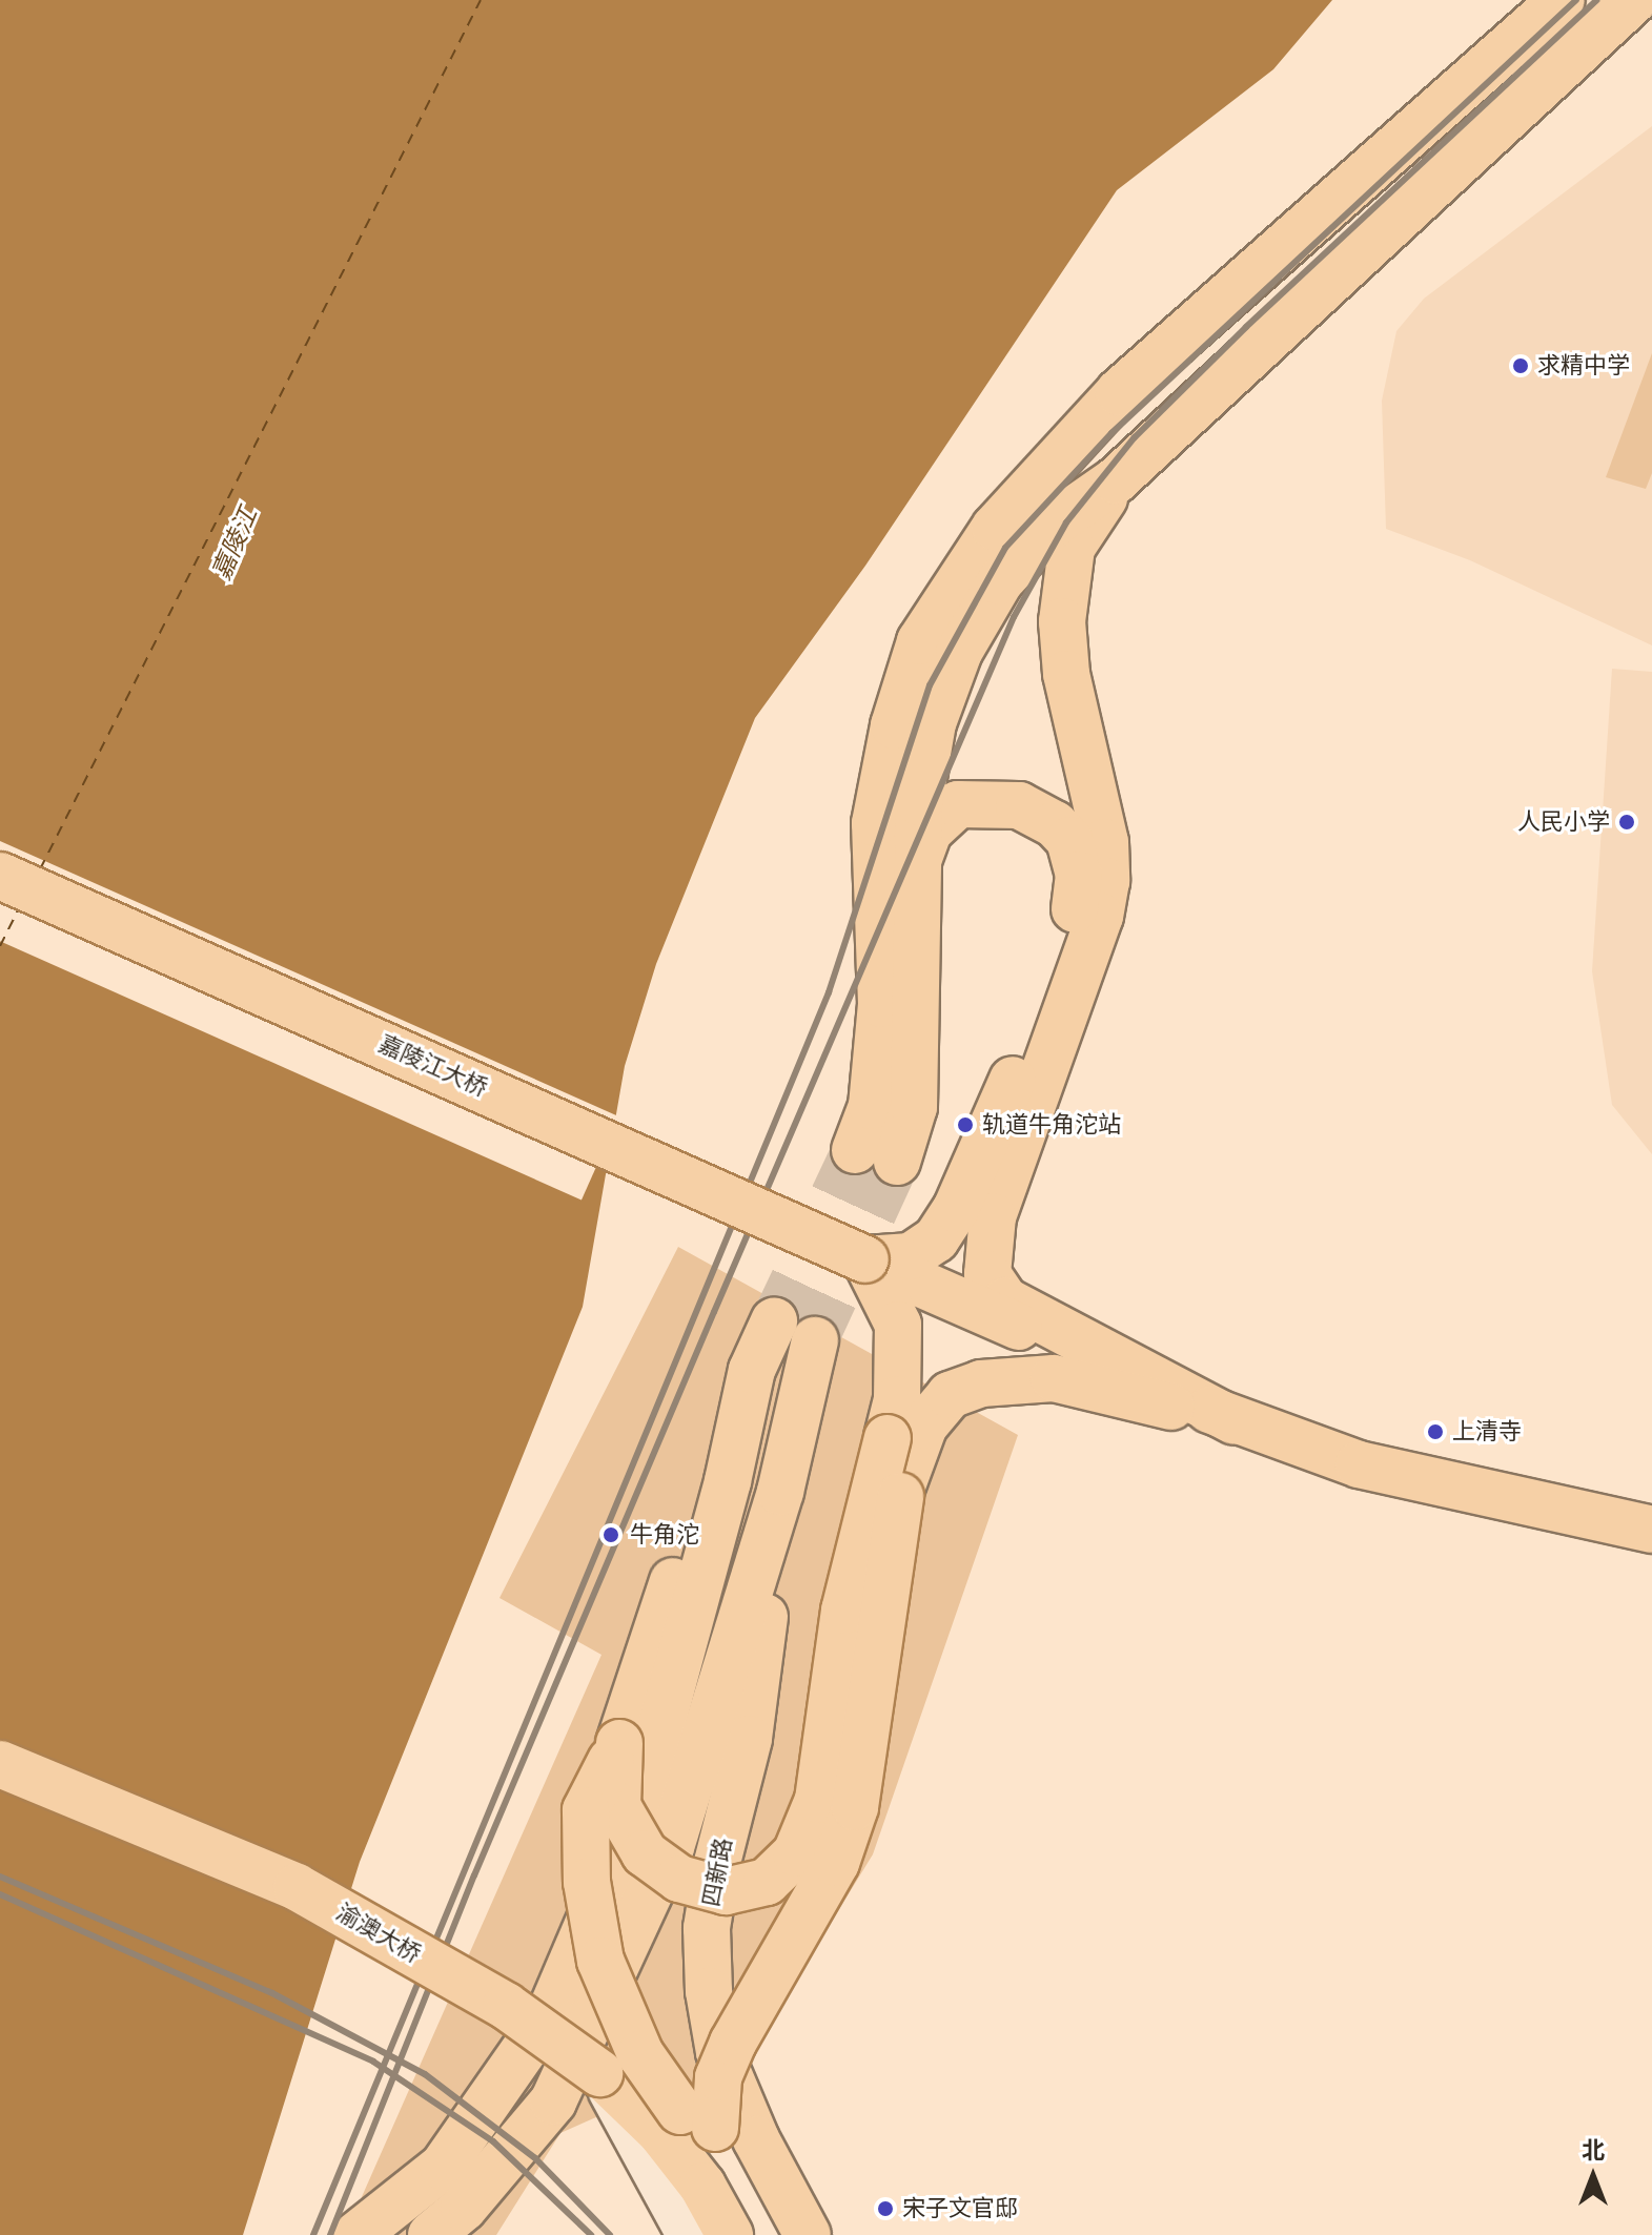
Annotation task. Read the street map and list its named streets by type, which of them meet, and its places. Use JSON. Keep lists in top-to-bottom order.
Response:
{
  "streets": {
    "main road": ["嘉陵江大桥", "四新路", "渝澳大桥"]
  },
  "water": ["嘉陵江"],
  "places": [
    "求精中学",
    "人民小学",
    "轨道牛角沱站",
    "上清寺",
    "牛角沱",
    "宋子文官邸"
  ],
  "north": "top"
}
